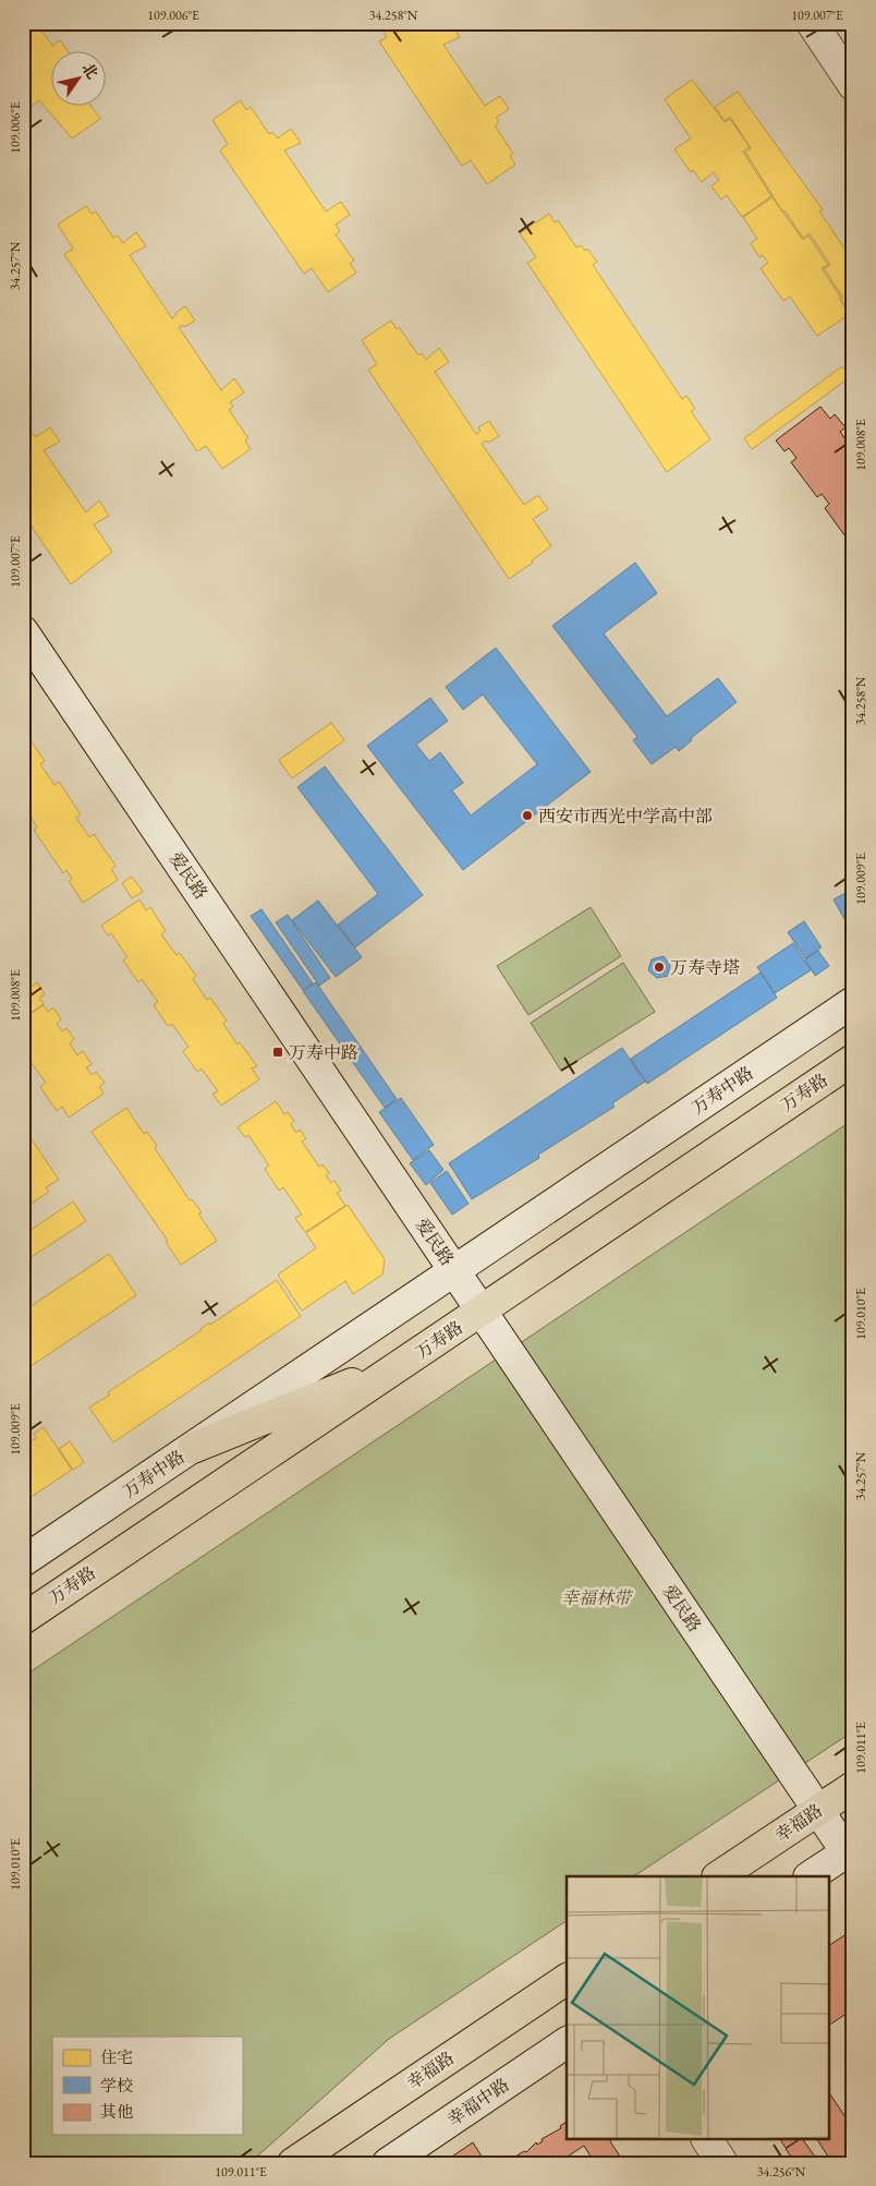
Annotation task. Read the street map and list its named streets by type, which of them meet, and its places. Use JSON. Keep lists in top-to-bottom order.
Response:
{
  "streets": {
    "main road": ["万寿路", "幸福路"],
    "street": ["爱民路", "万寿中路", "幸福中路"]
  },
  "crossings": [
    ["爱民路", "万寿中路"],
    ["爱民路", "万寿路"],
    ["爱民路", "幸福路"]
  ],
  "parks": ["幸福林带"],
  "places": {
    "other": ["西安市西光中学高中部", "万寿寺塔"],
    "transit": ["万寿中路"]
  },
  "legend": ["住宅", "学校", "其他"],
  "north": "top right",
  "coordinates": [
    "109.006°E",
    "34.258°N",
    "109.007°E",
    "34.257°N",
    "109.008°E",
    "109.009°E",
    "109.010°E",
    "109.011°E",
    "34.256°N"
  ]
}
